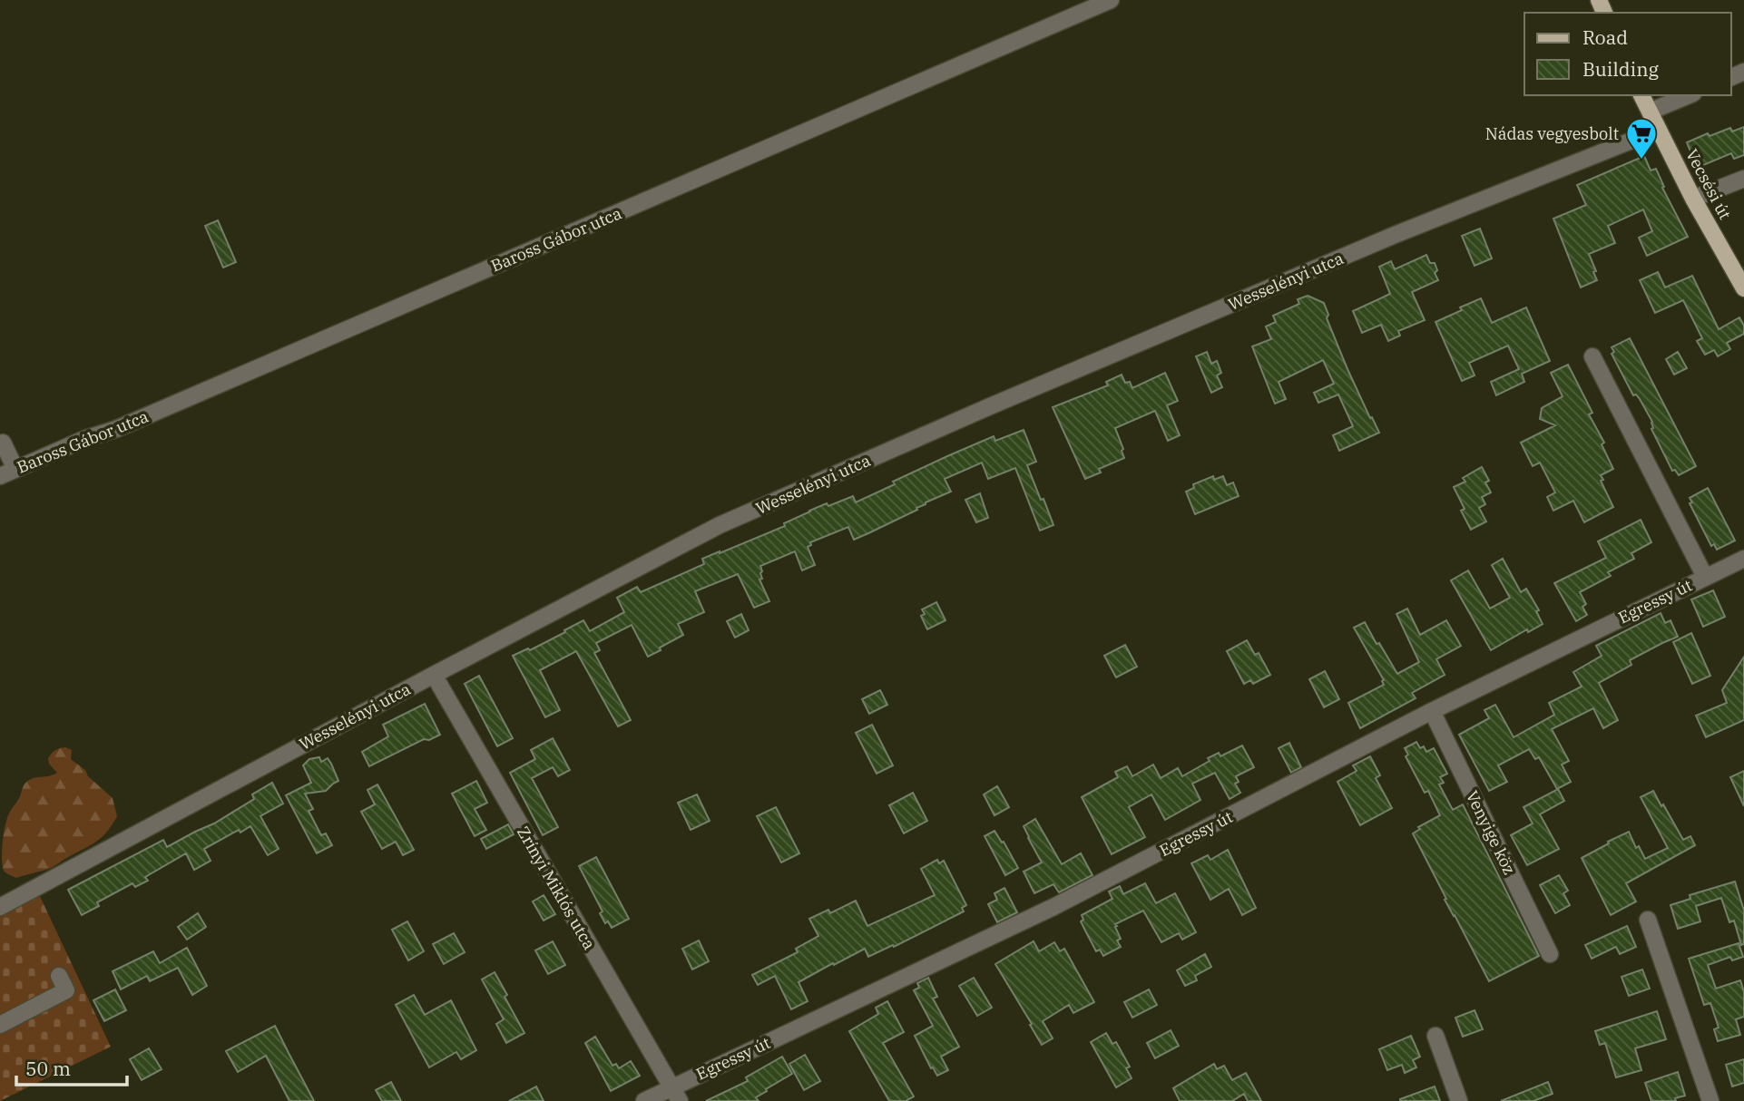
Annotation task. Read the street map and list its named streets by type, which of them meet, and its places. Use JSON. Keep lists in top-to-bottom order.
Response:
{
  "streets": {
    "main road": ["Vecsési út"],
    "street": [
      "Baross Gábor utca",
      "Wesselényi utca",
      "Egressy út",
      "Venyige köz",
      "Zrínyi Miklós utca"
    ]
  },
  "crossings": [
    ["Vecsési út", "Wesselényi utca"],
    ["Wesselényi utca", "Zrínyi Miklós utca"],
    ["Egressy út", "Venyige köz"],
    ["Egressy út", "Zrínyi Miklós utca"]
  ],
  "places": {
    "supermarket": ["Nádas vegyesbolt"]
  },
  "legend": ["Road", "Building"],
  "scale_bar": "50 m"
}
